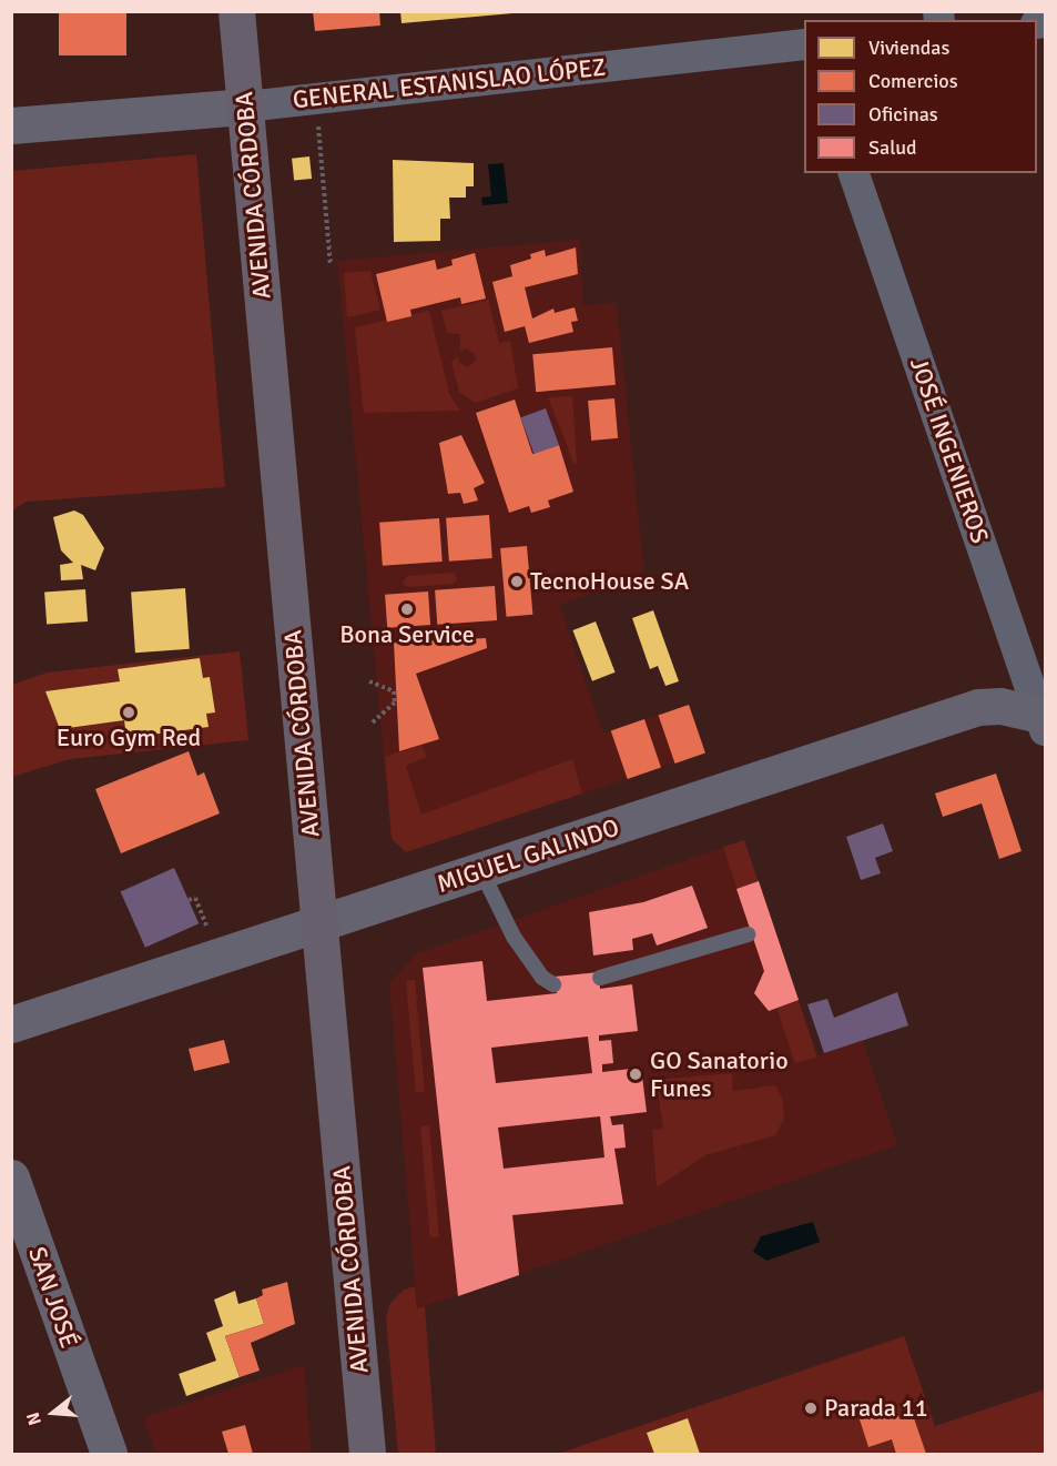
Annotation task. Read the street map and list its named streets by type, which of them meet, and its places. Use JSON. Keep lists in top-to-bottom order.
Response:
{
  "streets": {
    "main road": ["AVENIDA CÓRDOBA"],
    "street": [
      "GENERAL ESTANISLAO LÓPEZ",
      "JOSÉ INGENIEROS",
      "MIGUEL GALINDO",
      "SAN JOSÉ"
    ]
  },
  "crossings": [
    ["GENERAL ESTANISLAO LÓPEZ", "AVENIDA CÓRDOBA"],
    ["AVENIDA CÓRDOBA", "MIGUEL GALINDO"],
    ["JOSÉ INGENIEROS", "MIGUEL GALINDO"]
  ],
  "places": [
    "TecnoHouse SA",
    "Bona Service",
    "Euro Gym Red",
    "GO Sanatorio Funes",
    "Parada 11"
  ],
  "legend": [
    "Viviendas",
    "Comercios",
    "Oficinas",
    "Salud"
  ],
  "north": "left"
}
